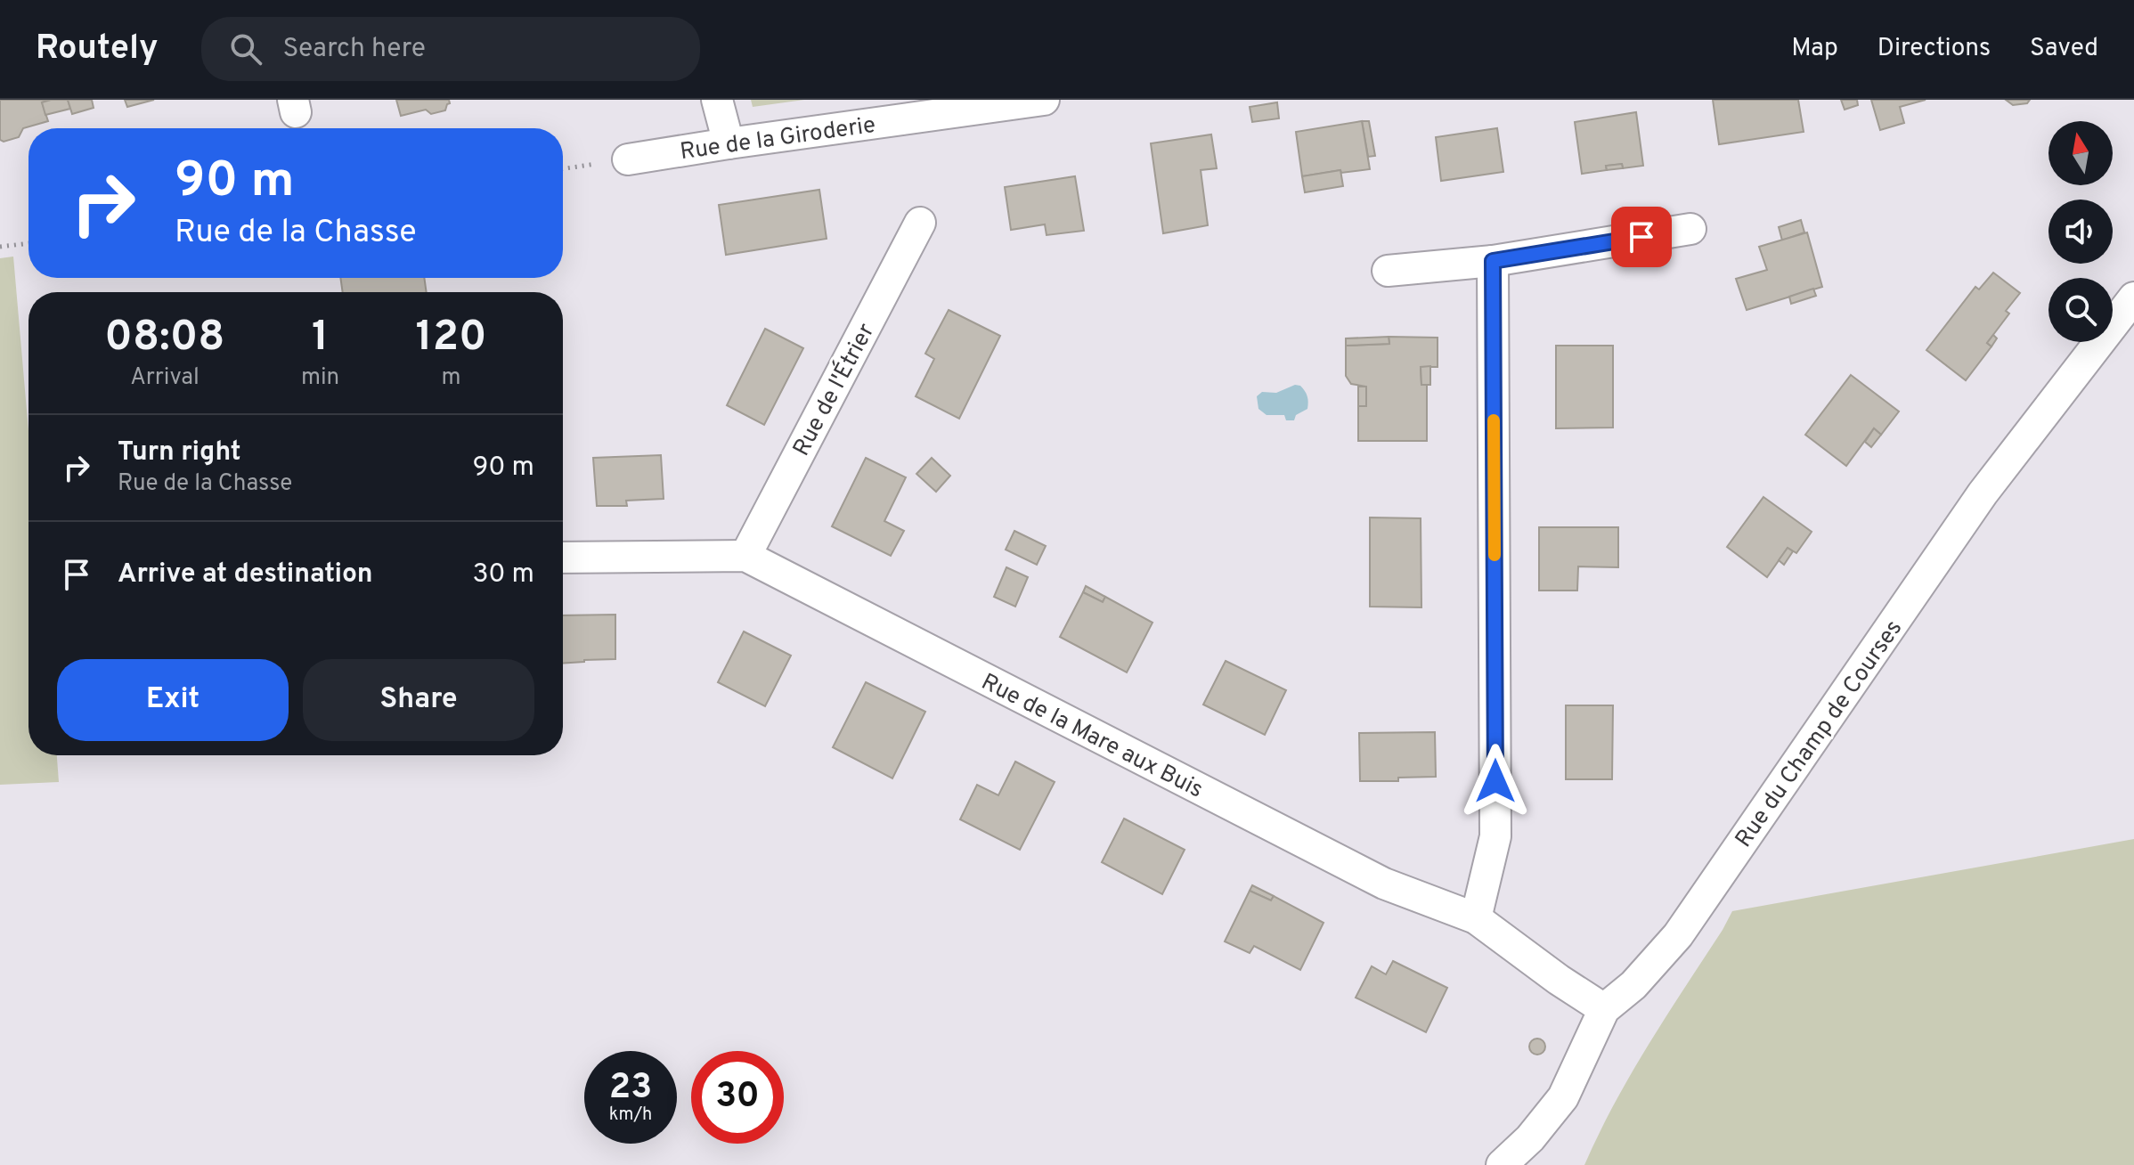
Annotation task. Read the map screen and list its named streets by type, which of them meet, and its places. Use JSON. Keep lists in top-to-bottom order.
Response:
{
  "streets": {
    "street": [
      "Rue de la Giroderie",
      "Rue de l'Étrier",
      "Rue du Champ de Courses",
      "Rue de la Mare aux Buis"
    ]
  },
  "crossings": [
    ["Rue de l'Étrier", "Rue de la Mare aux Buis"],
    ["Rue du Champ de Courses", "Rue de la Mare aux Buis"]
  ],
  "north": "top",
  "page": {
    "header": "Routely",
    "search": "Search here",
    "nav": ["Map", "Directions", "Saved"],
    "turn": ["90 m", "Rue de la Chasse"],
    "eta": [
      "08:08",
      "Arrival",
      "1",
      "min",
      "120",
      "m"
    ],
    "list": [
      {
        "name": "Turn right",
        "note": "Rue de la Chasse",
        "value": "90 m"
      },
      {
        "name": "Arrive at destination",
        "value": "30 m"
      }
    ],
    "buttons": ["Exit", "Share"],
    "speed": "23 km/h",
    "limit": "30"
  }
}
